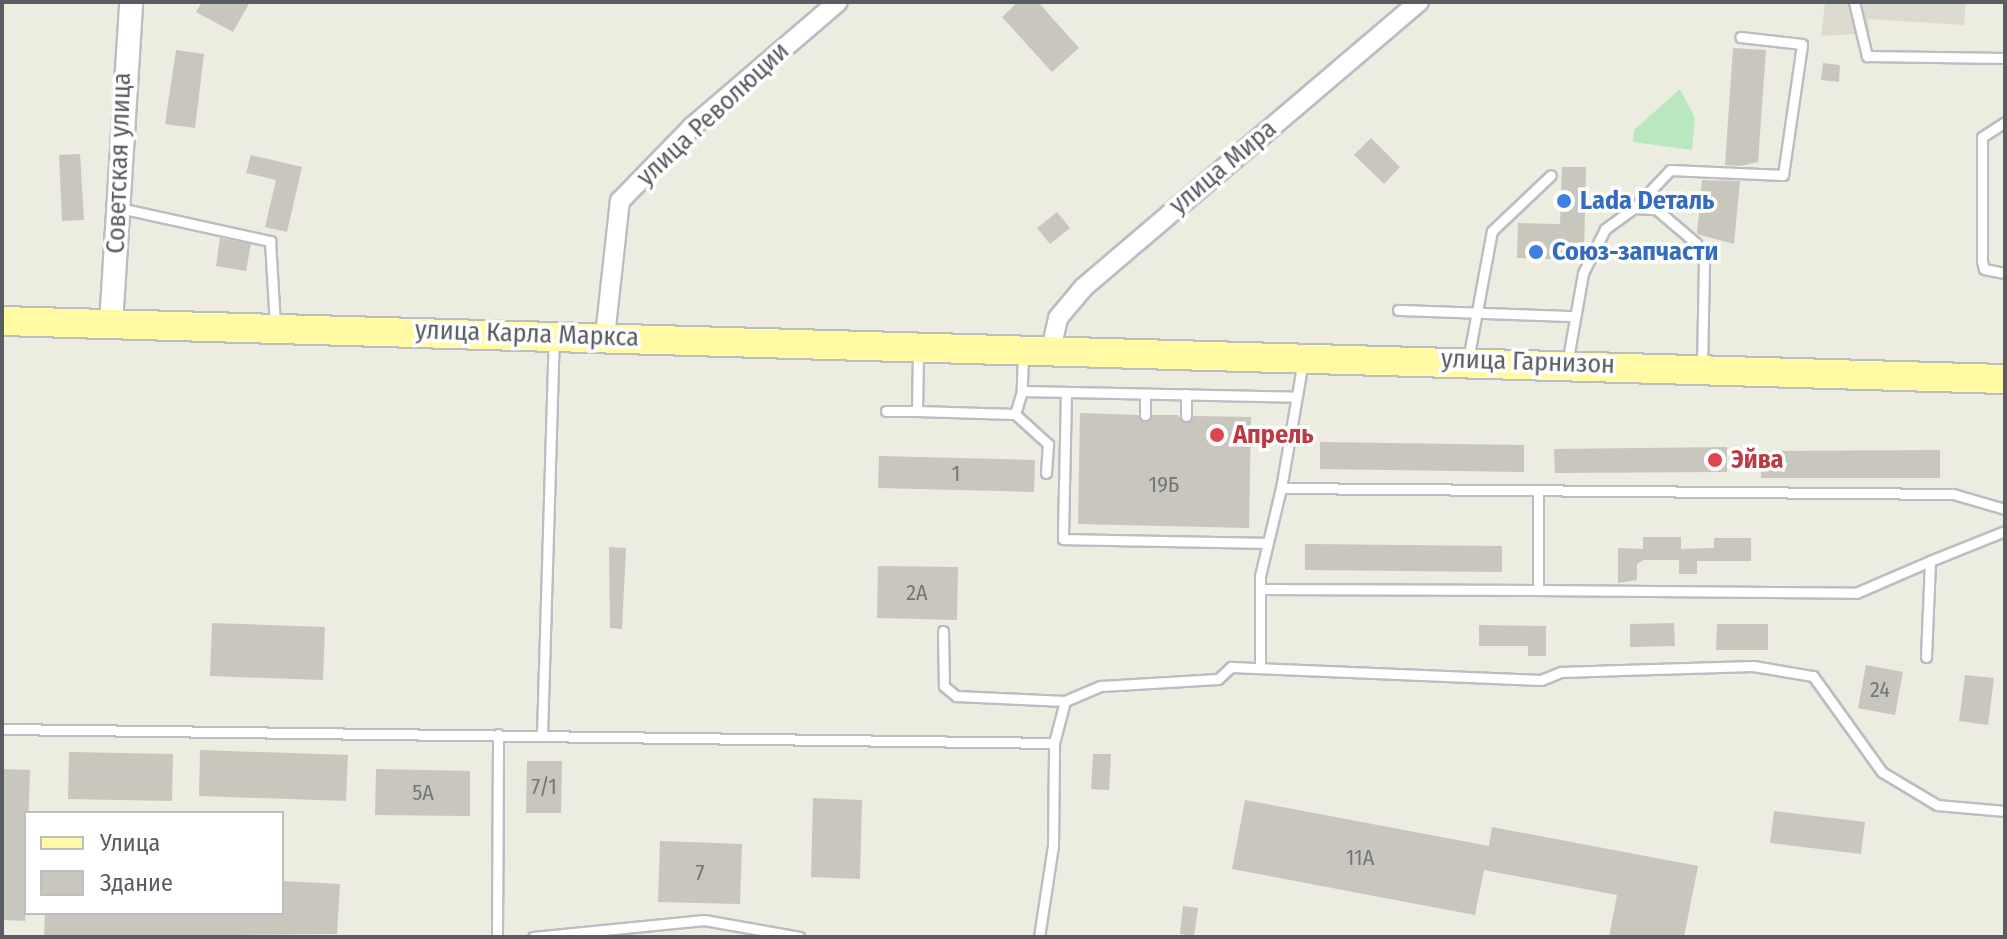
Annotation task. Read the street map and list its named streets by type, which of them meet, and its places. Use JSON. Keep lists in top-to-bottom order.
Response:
{
  "streets": {
    "main road": ["улица Карла Маркса", "улица Гарнизон"],
    "street": ["улица Революции", "Советская улица", "улица Мира"]
  },
  "crossings": [
    ["улица Революции", "улица Карла Маркса"],
    ["Советская улица", "улица Карла Маркса"],
    ["улица Мира", "улица Карла Маркса"],
    ["улица Мира", "улица Гарнизон"],
    ["улица Карла Маркса", "улица Гарнизон"]
  ],
  "places": [
    "Lada Dеталь",
    "Союз-запчасти",
    "Апрель",
    "Эйва"
  ],
  "house_numbers": [
    "1",
    "19Б",
    "2А",
    "24",
    "7/1",
    "5А",
    "11А",
    "7"
  ],
  "legend": ["Улица", "Здание"]
}
